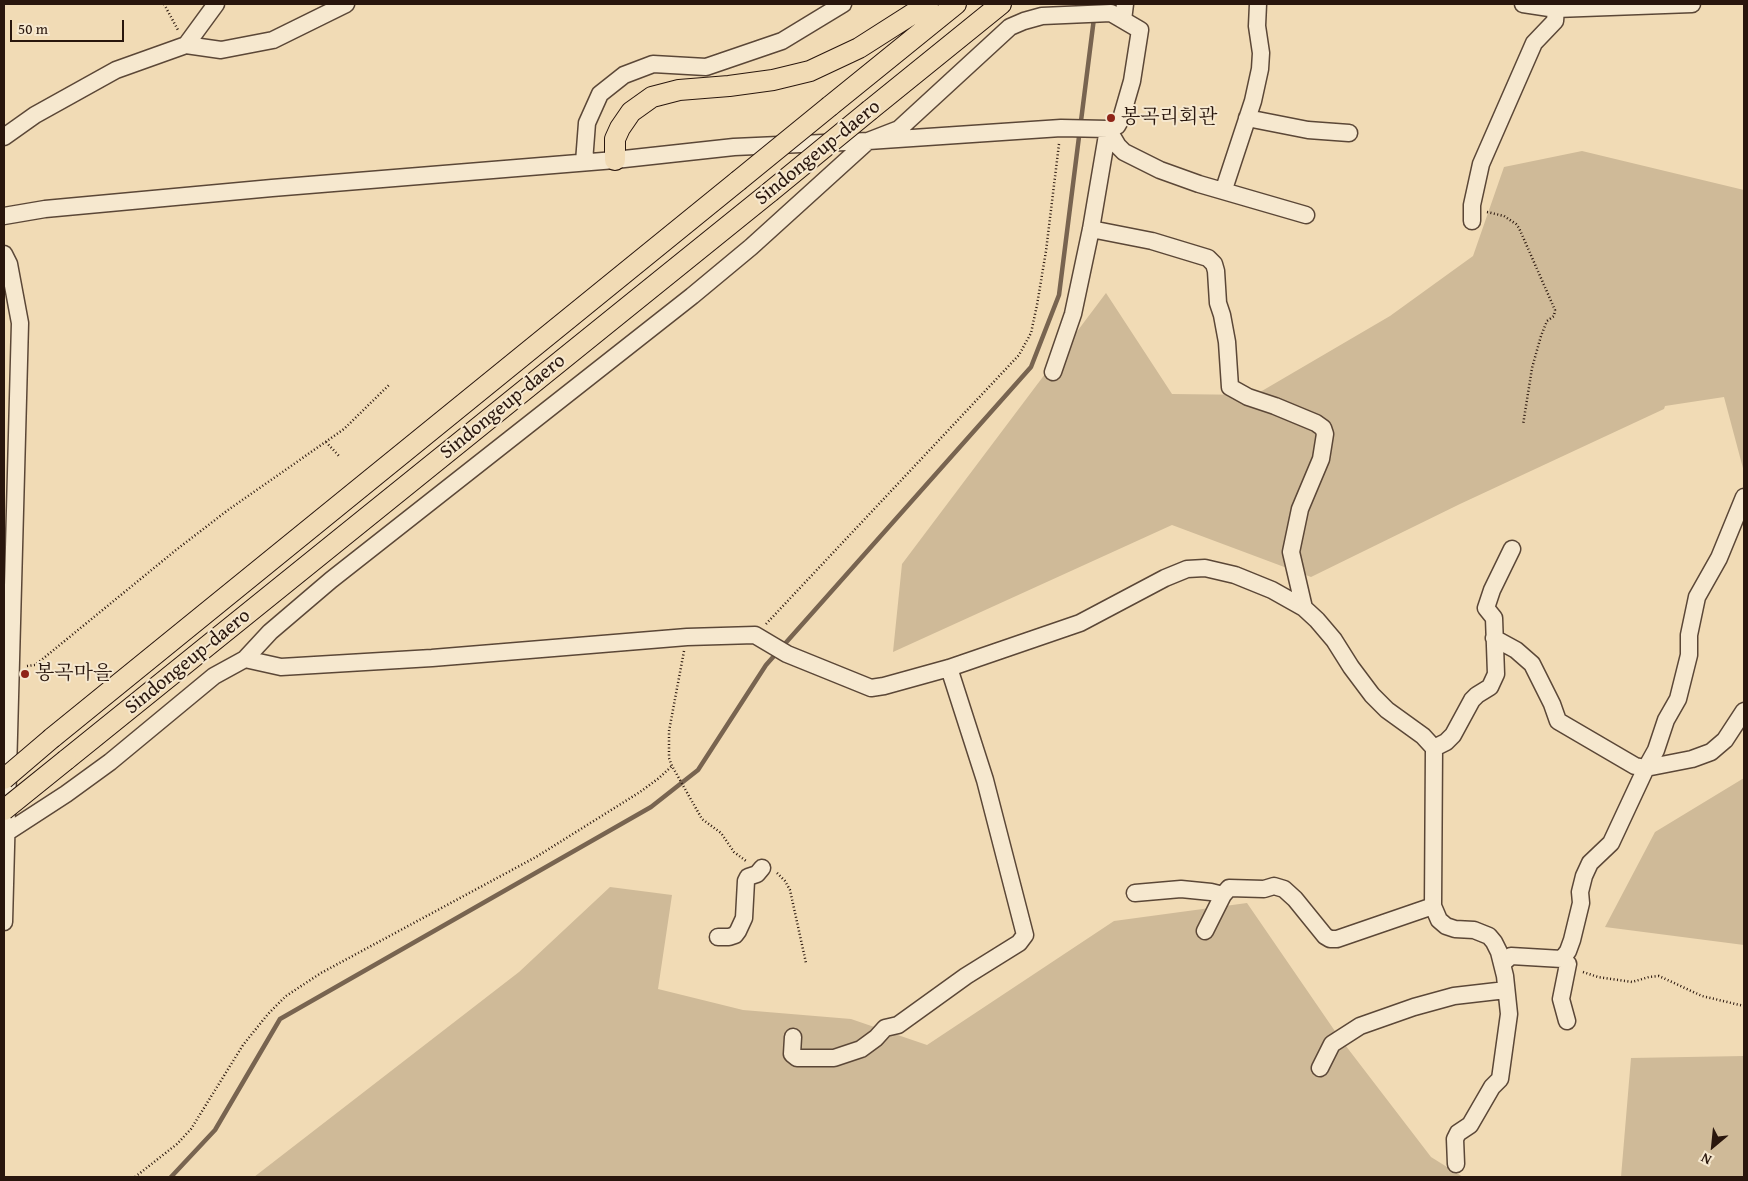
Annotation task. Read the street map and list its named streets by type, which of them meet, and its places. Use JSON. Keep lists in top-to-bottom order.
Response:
{
  "streets": {
    "main road": ["Sindongeup-daero"]
  },
  "places": ["봉곡리회관", "봉곡마을"],
  "scale_bar": "50 m",
  "north": "bottom left"
}
